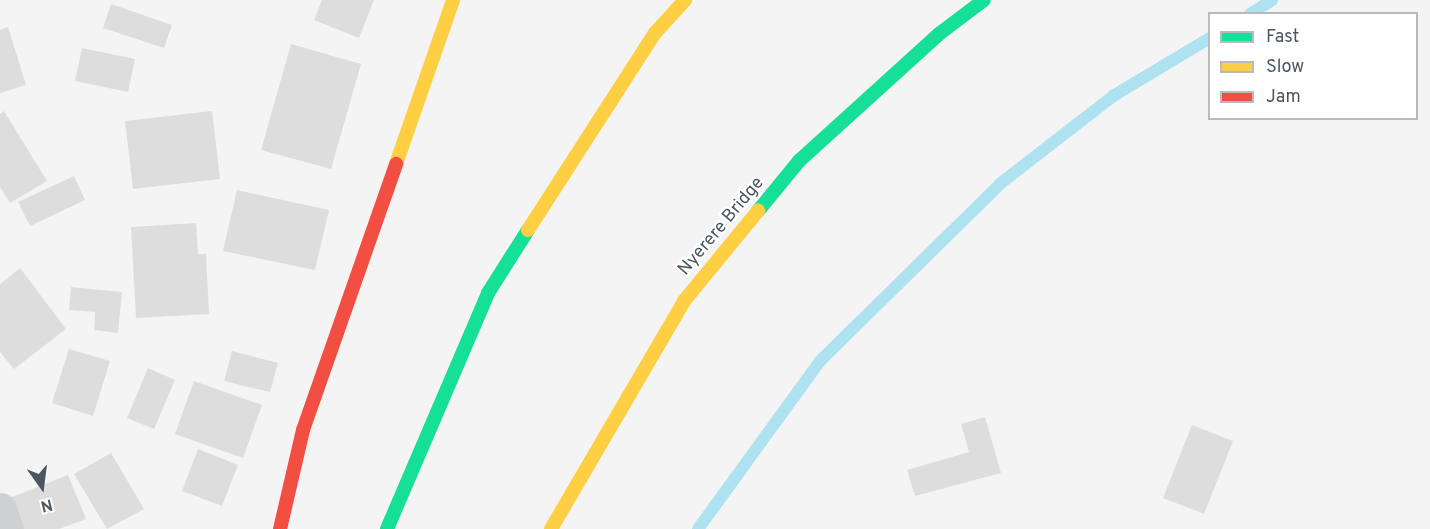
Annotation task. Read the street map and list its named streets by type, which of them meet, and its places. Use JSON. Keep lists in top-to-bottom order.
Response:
{
  "streets": {
    "main road": ["Nyerere Bridge"]
  },
  "legend": ["Fast", "Slow", "Jam"],
  "north": "bottom"
}
